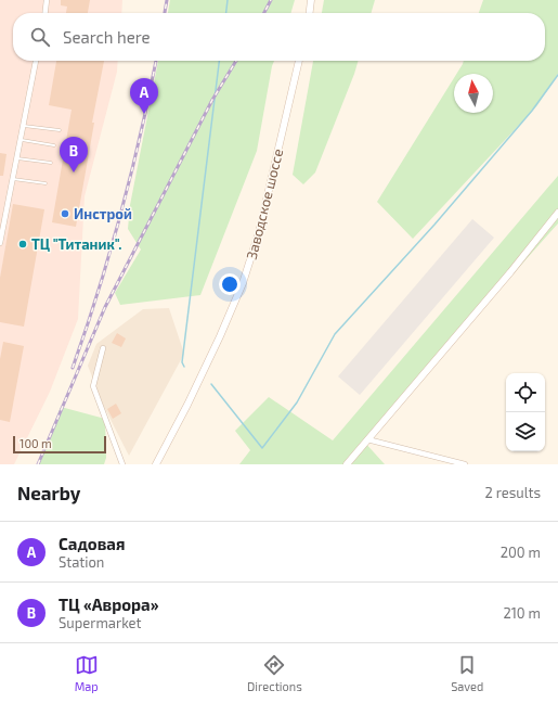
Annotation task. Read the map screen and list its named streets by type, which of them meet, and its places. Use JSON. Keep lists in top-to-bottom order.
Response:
{
  "streets": {
    "main road": ["Заводское шоссе"]
  },
  "places": ["Инстрой", "ТЦ \"Титаник\"."],
  "scale_bar": "100 m",
  "north": "top",
  "page": {
    "search": "Search here",
    "pins": ["A", "B"],
    "scale": "100 m",
    "heading": ["Nearby", "2 results"],
    "list": [
      {
        "mark": "A",
        "name": "Садовая",
        "note": "Station",
        "value": "200 m"
      },
      {
        "mark": "B",
        "name": "ТЦ «Аврора»",
        "note": "Supermarket",
        "value": "210 m"
      }
    ],
    "nav": ["Map", "Directions", "Saved"]
  }
}
